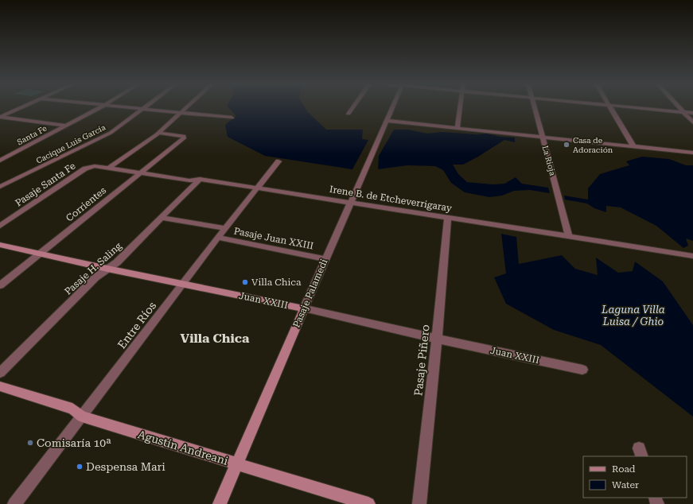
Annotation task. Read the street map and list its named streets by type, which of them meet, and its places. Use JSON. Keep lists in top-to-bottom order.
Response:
{
  "streets": {
    "street": [
      "Santa Fe",
      "Cacique Luis García",
      "La Rioja",
      "Pasaje Santa Fe",
      "Irene B. de Etcheverrigaray",
      "Corrientes",
      "Pasaje Juan XXIII",
      "Pasaje H. Saling",
      "Pasaje Palamedi",
      "Juan XXIII",
      "Entre Ríos",
      "Pasaje Piñero",
      "Agustín Andreani"
    ]
  },
  "crossings": [
    ["La Rioja", "Irene B. de Etcheverrigaray"],
    ["Pasaje Santa Fe", "Irene B. de Etcheverrigaray"],
    ["Irene B. de Etcheverrigaray", "Corrientes"],
    ["Irene B. de Etcheverrigaray", "Pasaje H. Saling"],
    ["Irene B. de Etcheverrigaray", "Pasaje Palamedi"],
    ["Irene B. de Etcheverrigaray", "Entre Ríos"],
    ["Irene B. de Etcheverrigaray", "Pasaje Piñero"],
    ["Corrientes", "Juan XXIII"],
    ["Pasaje Juan XXIII", "Pasaje H. Saling"],
    ["Pasaje Juan XXIII", "Pasaje Palamedi"],
    ["Pasaje Juan XXIII", "Entre Ríos"],
    ["Pasaje H. Saling", "Juan XXIII"],
    ["Pasaje Palamedi", "Juan XXIII"],
    ["Pasaje Palamedi", "Agustín Andreani"],
    ["Juan XXIII", "Entre Ríos"],
    ["Juan XXIII", "Pasaje Piñero"],
    ["Entre Ríos", "Agustín Andreani"]
  ],
  "districts": ["Villa Chica"],
  "water": ["Laguna Villa Luisa / Ghio"],
  "places": [
    "Casa de Adoración",
    "Villa Chica",
    "Comisaría 10ª",
    "Despensa Mari"
  ],
  "legend": ["Road", "Water"]
}
